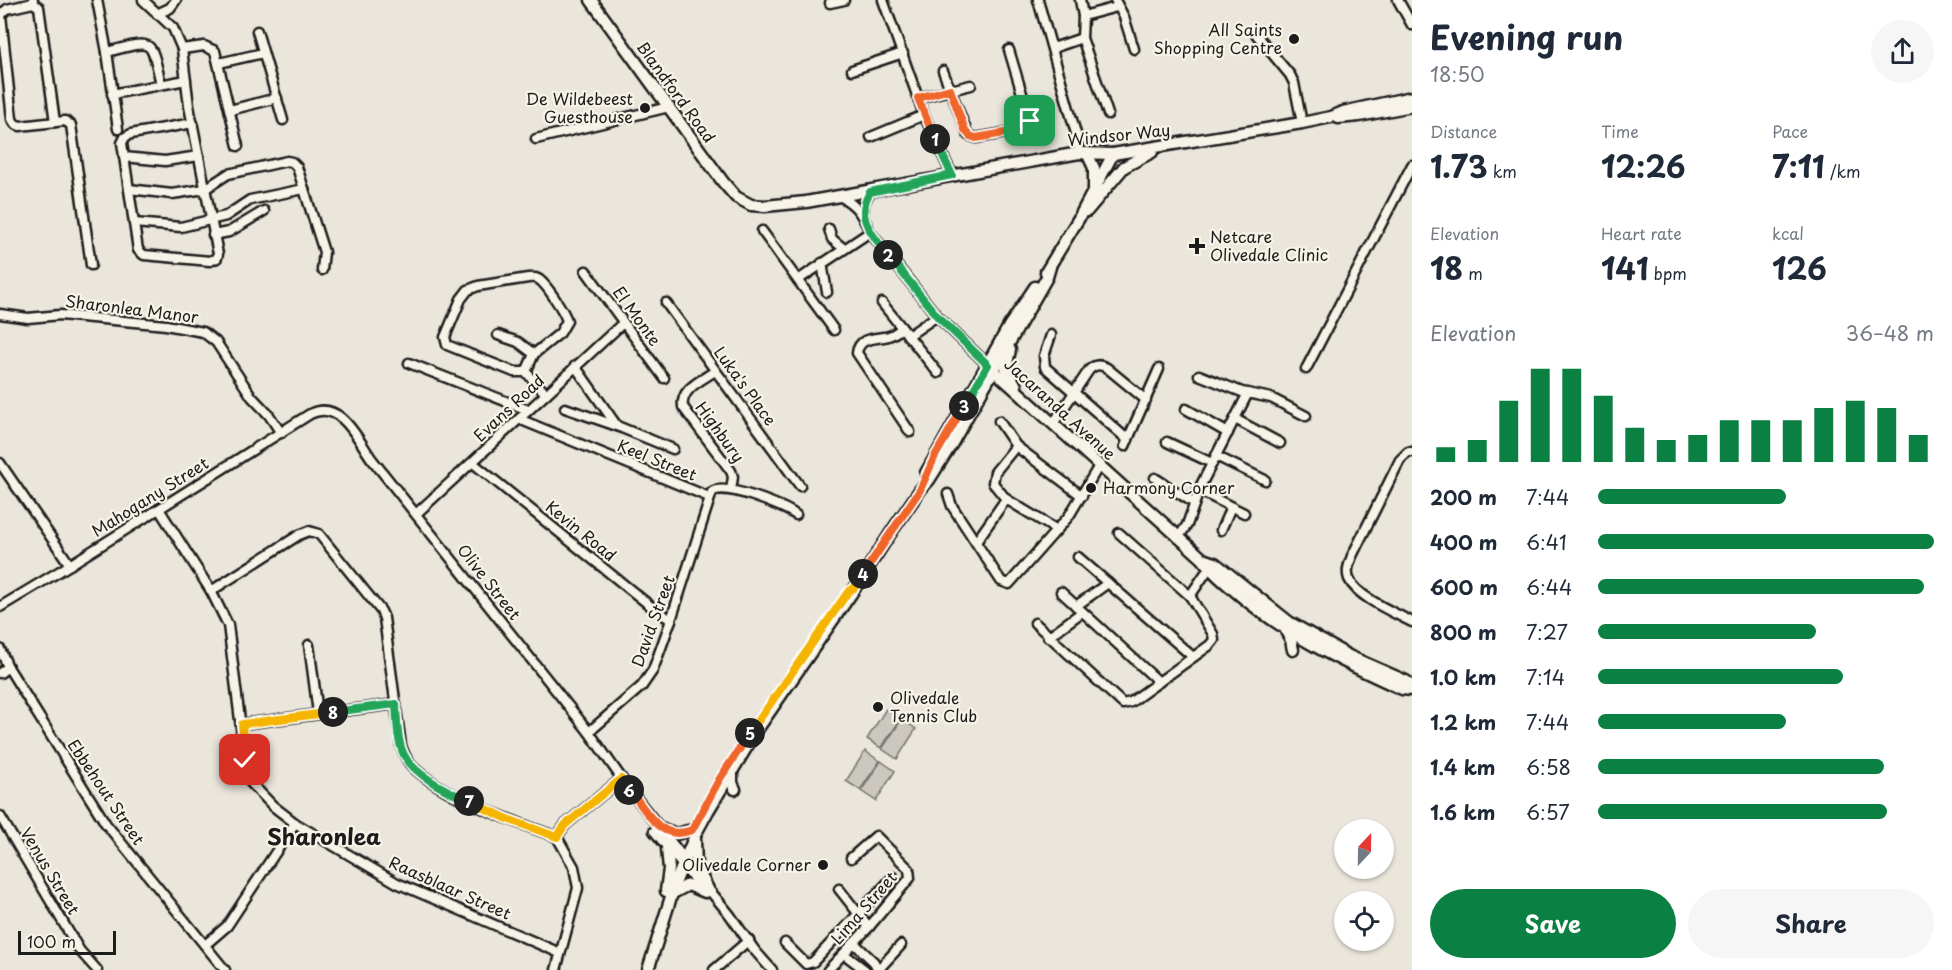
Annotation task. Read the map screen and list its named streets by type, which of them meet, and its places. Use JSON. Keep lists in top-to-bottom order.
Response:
{
  "streets": {
    "street": [
      "Blandford Road",
      "Windsor Way",
      "Sharonlea Manor",
      "El Monte",
      "Luka's Place",
      "Evans Road",
      "Jacaranda Avenue",
      "Highbury",
      "Keel Street",
      "Mahogany Street",
      "Kevin Road",
      "Olive Street",
      "David Street",
      "Ebbehout Street",
      "Venus Street",
      "Raasblaar Street",
      "Lima Street"
    ]
  },
  "crossings": [
    ["Blandford Road", "Windsor Way"],
    ["Windsor Way", "Jacaranda Avenue"],
    ["Sharonlea Manor", "Mahogany Street"],
    ["El Monte", "Evans Road"],
    ["Luka's Place", "Highbury"],
    ["Evans Road", "Keel Street"],
    ["Evans Road", "Kevin Road"],
    ["Evans Road", "Olive Street"],
    ["Highbury", "Keel Street"],
    ["Keel Street", "David Street"],
    ["Mahogany Street", "Olive Street"],
    ["Mahogany Street", "Raasblaar Street"],
    ["Kevin Road", "David Street"],
    ["Olive Street", "David Street"]
  ],
  "districts": ["Sharonlea"],
  "places": {
    "other": [
      "All Saints Shopping Centre",
      "De Wildebeest Guesthouse",
      "Harmony Corner",
      "Olivedale Tennis Club",
      "Olivedale Corner"
    ],
    "health": ["Netcare Olivedale Clinic"]
  },
  "scale_bar": "100 m",
  "north": "top",
  "page": {
    "heading": ["Evening run", "18:50"],
    "stats": [
      ["Distance", "1.73 km"],
      ["Time", "12:26"],
      ["Pace", "7:11 /km"],
      ["Elevation", "18 m"],
      ["Heart rate", "141 bpm"],
      ["kcal", "126"]
    ],
    "pins": [
      "1",
      "2",
      "3",
      "4",
      "8",
      "5",
      "6",
      "7"
    ],
    "chart": ["Elevation", "36–48 m"],
    "list": [
      {
        "name": "200 m",
        "note": "7:44"
      },
      {
        "name": "400 m",
        "note": "6:41"
      },
      {
        "name": "600 m",
        "note": "6:44"
      },
      {
        "name": "800 m",
        "note": "7:27"
      },
      {
        "name": "1.0 km",
        "note": "7:14"
      },
      {
        "name": "1.2 km",
        "note": "7:44"
      },
      {
        "name": "1.4 km",
        "note": "6:58"
      },
      {
        "name": "1.6 km",
        "note": "6:57"
      }
    ],
    "buttons": ["Save", "Share"],
    "scale": "100 m"
  }
}
